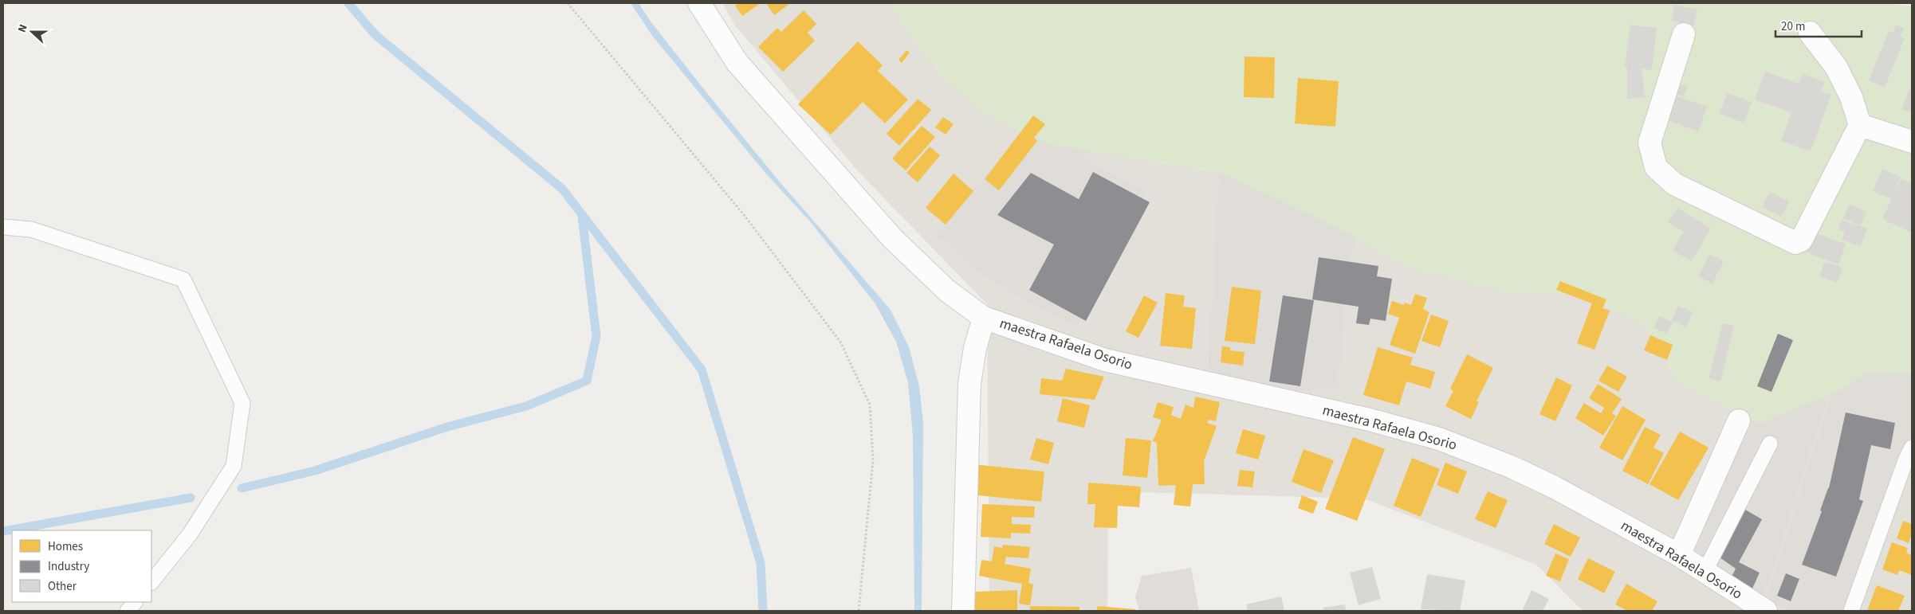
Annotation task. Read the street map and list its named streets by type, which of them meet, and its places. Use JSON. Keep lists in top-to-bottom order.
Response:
{
  "streets": {
    "street": ["maestra Rafaela Osorio"]
  },
  "legend": ["Homes", "Industry", "Other"],
  "scale_bar": "20 m",
  "north": "left"
}
